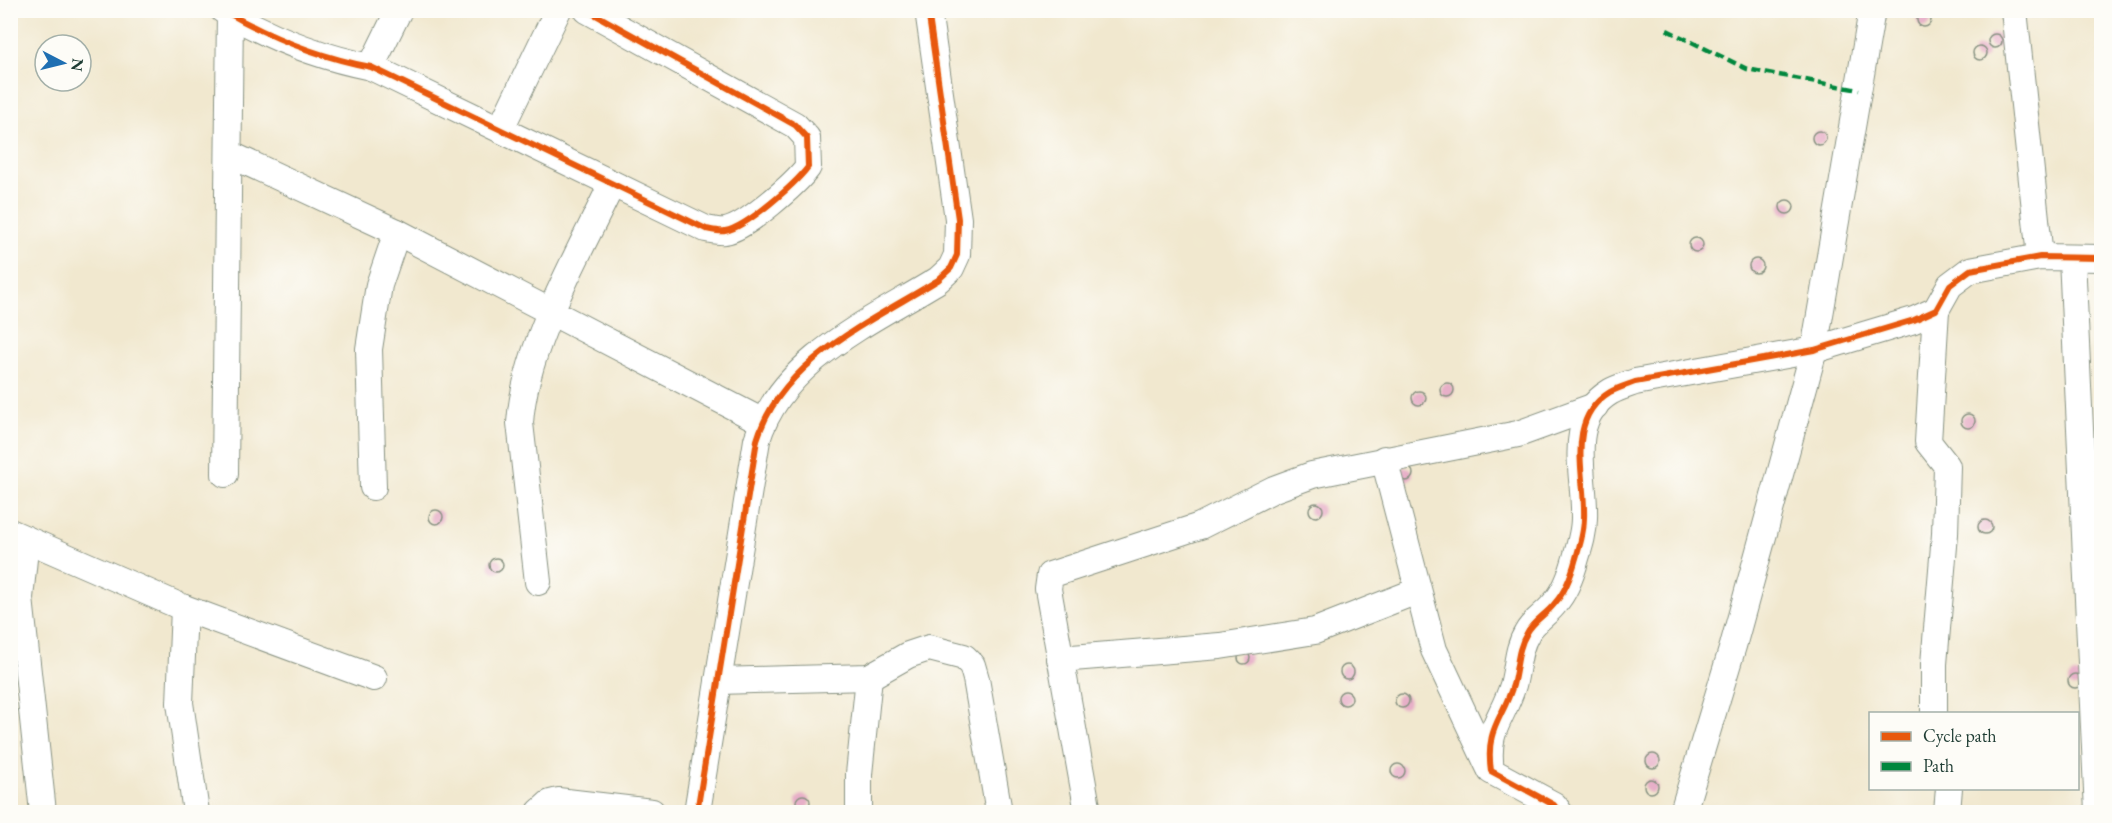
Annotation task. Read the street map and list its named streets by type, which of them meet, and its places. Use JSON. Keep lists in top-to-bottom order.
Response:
{
  "legend": ["Cycle path", "Path"],
  "north": "right"
}
